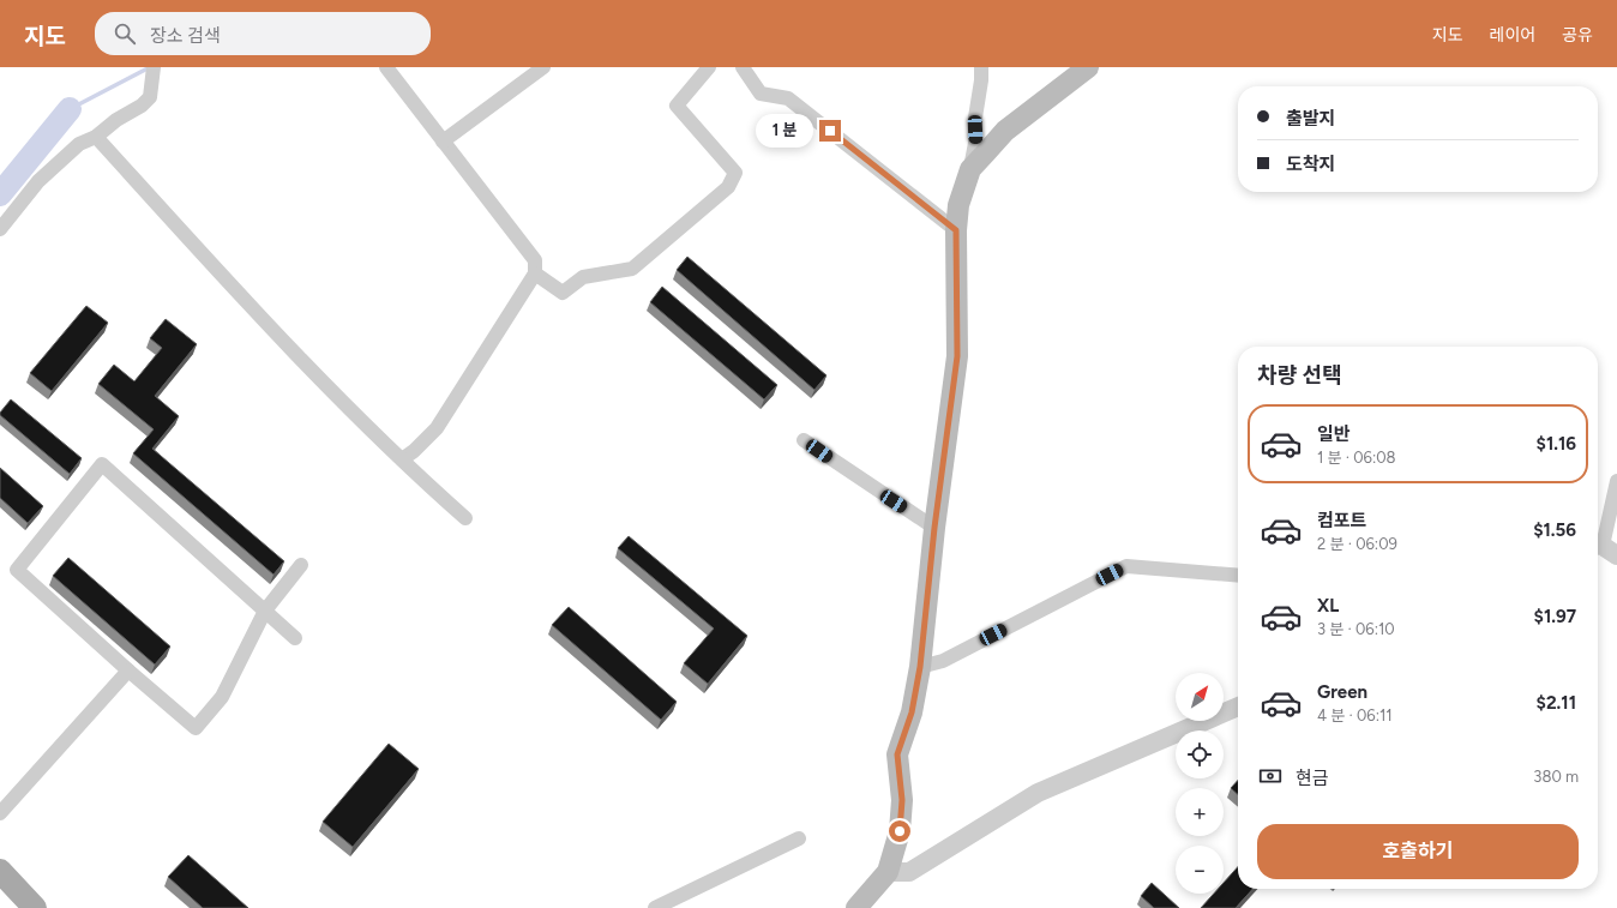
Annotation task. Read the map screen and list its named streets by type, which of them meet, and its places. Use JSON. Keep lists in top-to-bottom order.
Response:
{
  "north": "top right",
  "page": {
    "header": "지도",
    "search": "장소 검색",
    "nav": ["지도", "레이어", "공유"],
    "banner": ["출발지", "도착지"],
    "bubble": "1 분",
    "heading": "차량 선택",
    "list": [
      {
        "name": "일반",
        "note": "1 분 · 06:08",
        "value": "$1.16"
      },
      {
        "name": "컴포트",
        "note": "2 분 · 06:09",
        "value": "$1.56"
      },
      {
        "name": "XL",
        "note": "3 분 · 06:10",
        "value": "$1.97"
      },
      {
        "name": "Green",
        "note": "4 분 · 06:11",
        "value": "$2.11"
      }
    ],
    "map_buttons": ["+", "−"],
    "pay": ["현금", "380 m"],
    "buttons": "호출하기"
  }
}
